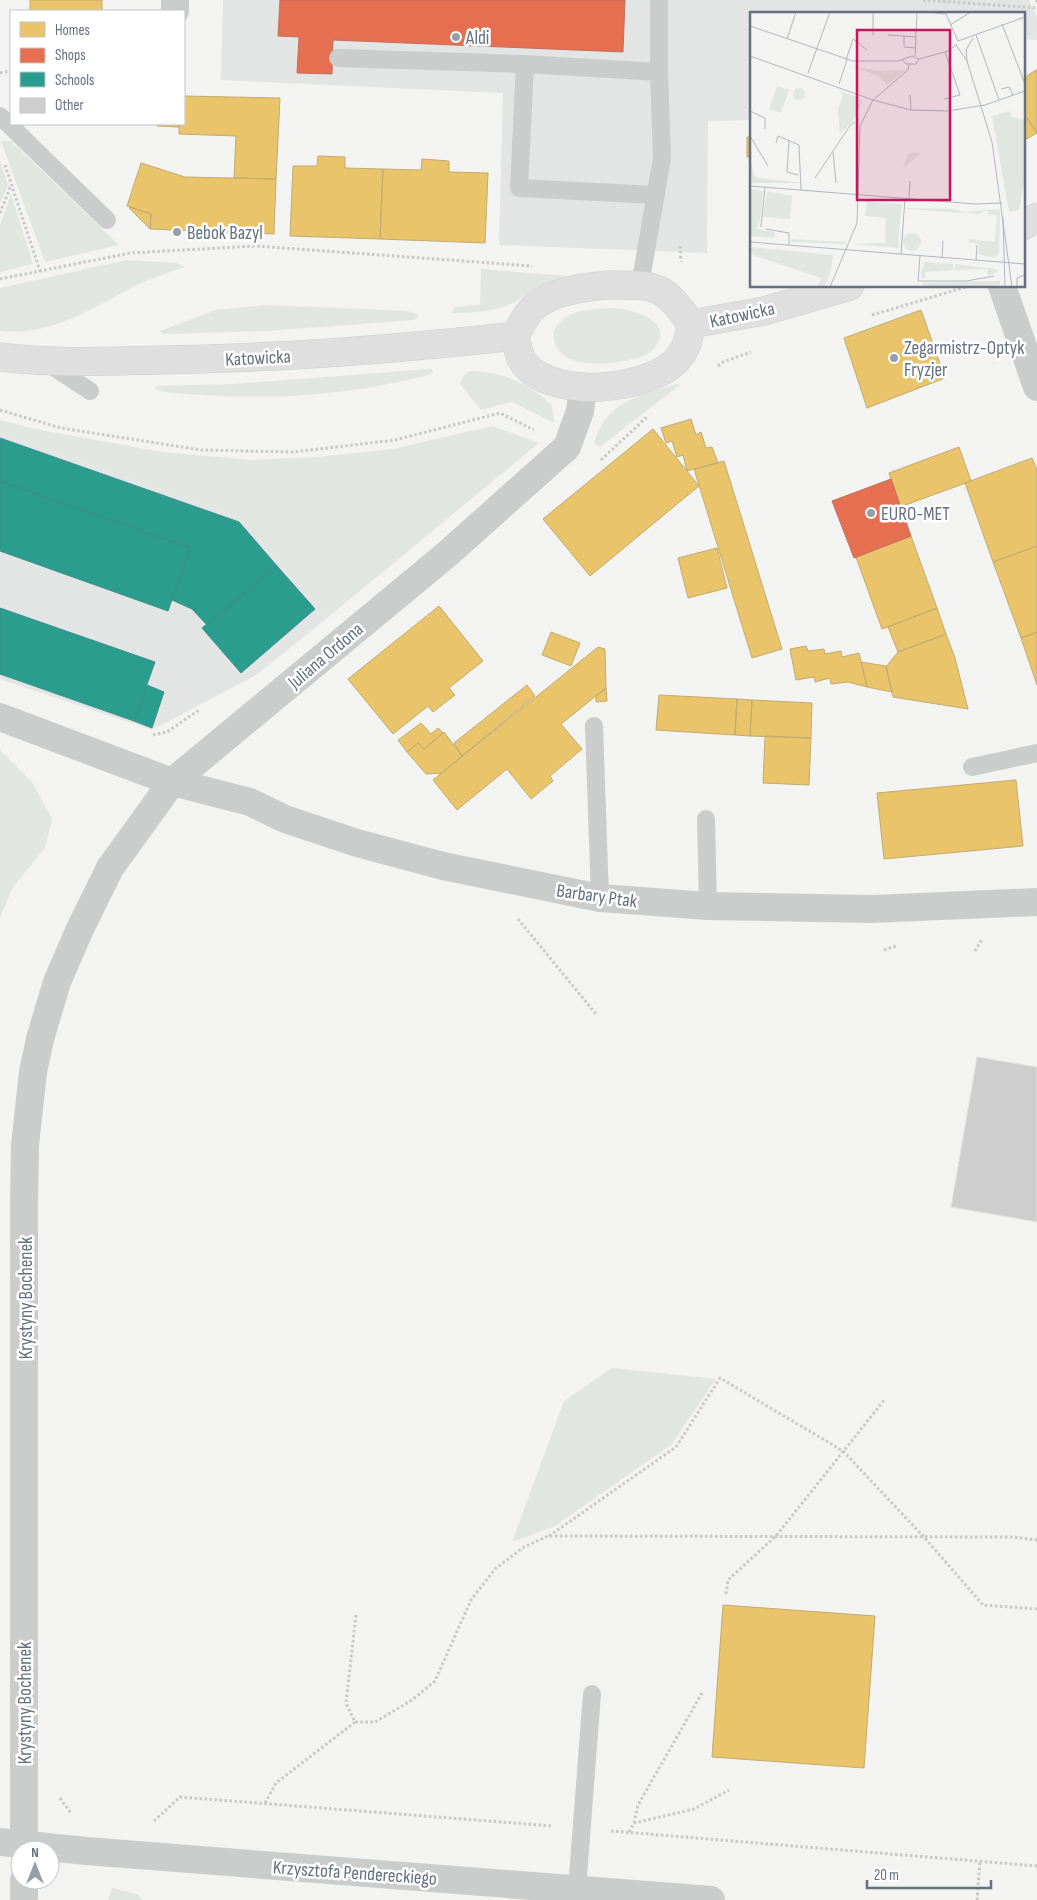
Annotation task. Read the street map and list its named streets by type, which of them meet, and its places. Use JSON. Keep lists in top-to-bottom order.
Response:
{
  "streets": {
    "street": [
      "Katowicka",
      "Juliana Ordona",
      "Barbary Ptak",
      "Krystyny Bochenek",
      "Krzysztofa Pendereckiego"
    ]
  },
  "crossings": [
    ["Katowicka", "Juliana Ordona"],
    ["Juliana Ordona", "Barbary Ptak"],
    ["Juliana Ordona", "Krystyny Bochenek"],
    ["Barbary Ptak", "Krystyny Bochenek"]
  ],
  "places": [
    "Aldi",
    "Bebok Bazyl",
    "Zegarmistrz-Optyk Fryzjer",
    "EURO-MET"
  ],
  "legend": [
    "Homes",
    "Shops",
    "Schools",
    "Other"
  ],
  "scale_bar": "20 m",
  "north": "top"
}
